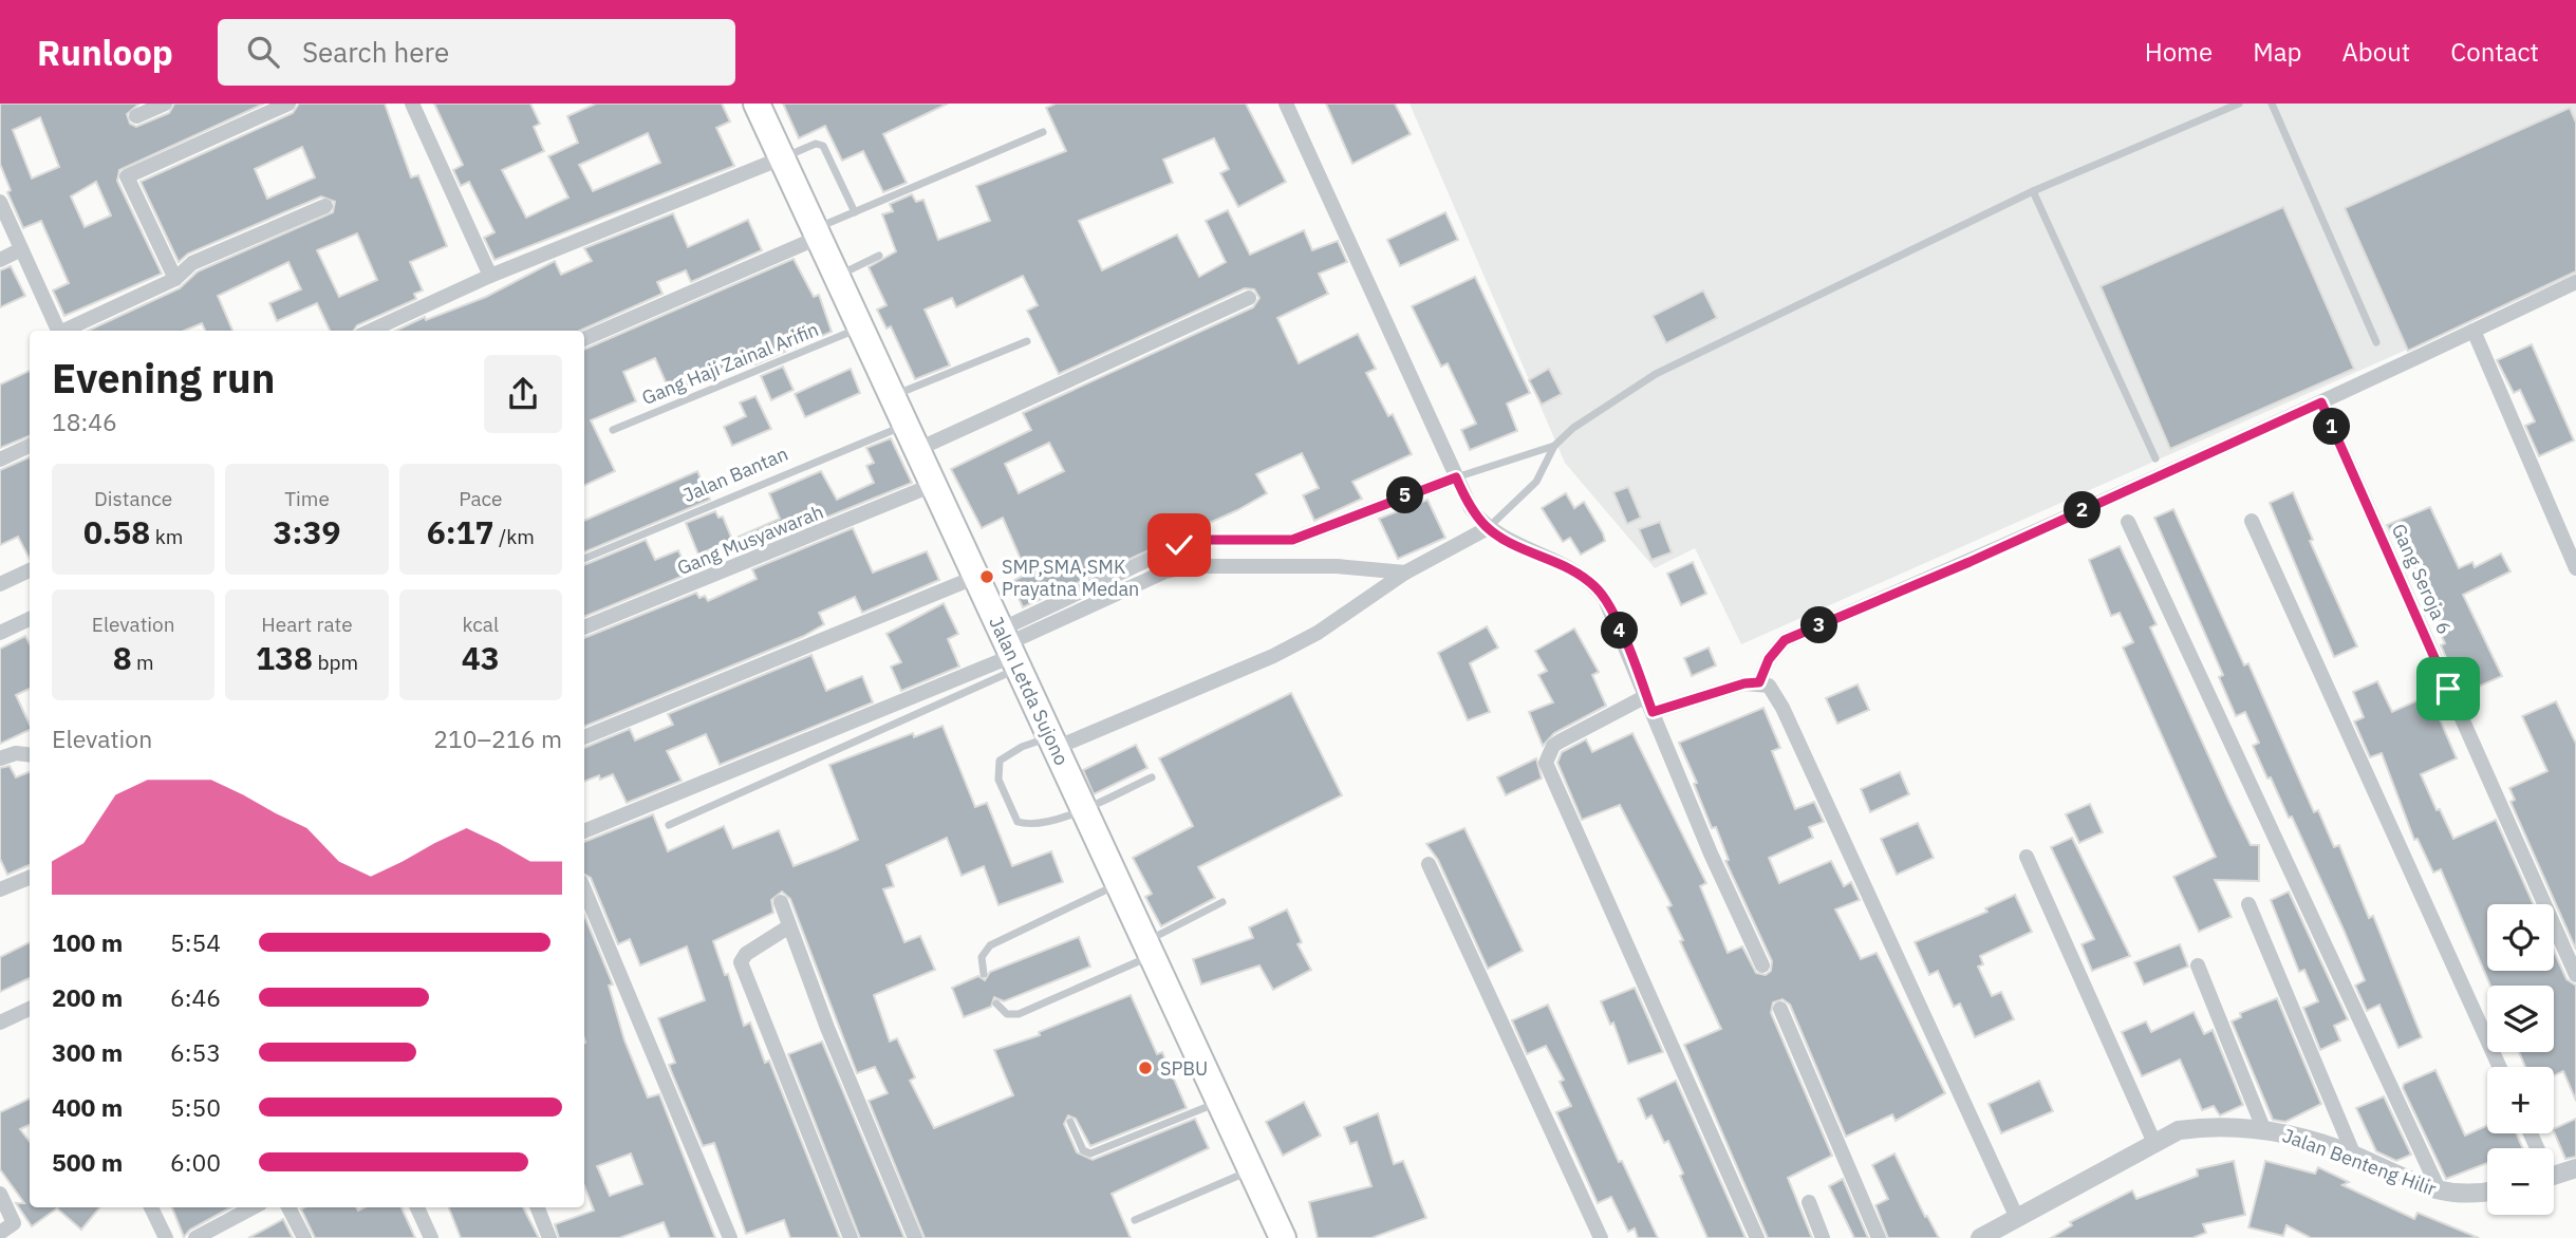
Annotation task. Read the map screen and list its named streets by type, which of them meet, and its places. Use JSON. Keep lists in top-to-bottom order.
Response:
{
  "streets": {
    "highway": ["Jalan Letda Sujono"],
    "street": ["Gang Musyawarah", "Gang Seroja 6", "Jalan Benteng Hilir"],
    "lane": ["Gang Haji Zainal Arifin", "Jalan Bantan"]
  },
  "crossings": [
    ["Gang Haji Zainal Arifin", "Jalan Letda Sujono"],
    ["Jalan Bantan", "Jalan Letda Sujono"],
    ["Gang Musyawarah", "Jalan Letda Sujono"]
  ],
  "places": ["SMP,SMA,SMK Prayatna Medan", "SPBU"],
  "page": {
    "header": "Runloop",
    "search": "Search here",
    "nav": [
      "Home",
      "Map",
      "About",
      "Contact"
    ],
    "heading": ["Evening run", "18:46"],
    "pins": [
      "1",
      "5",
      "2",
      "3",
      "4"
    ],
    "stats": [
      ["Distance", "0.58 km"],
      ["Time", "3:39"],
      ["Pace", "6:17 /km"],
      ["Elevation", "8 m"],
      ["Heart rate", "138 bpm"],
      ["kcal", "43"]
    ],
    "chart": ["Elevation", "210–216 m"],
    "map_buttons": ["+", "−"],
    "list": [
      {
        "name": "100 m",
        "note": "5:54"
      },
      {
        "name": "200 m",
        "note": "6:46"
      },
      {
        "name": "300 m",
        "note": "6:53"
      },
      {
        "name": "400 m",
        "note": "5:50"
      },
      {
        "name": "500 m",
        "note": "6:00"
      }
    ]
  }
}
